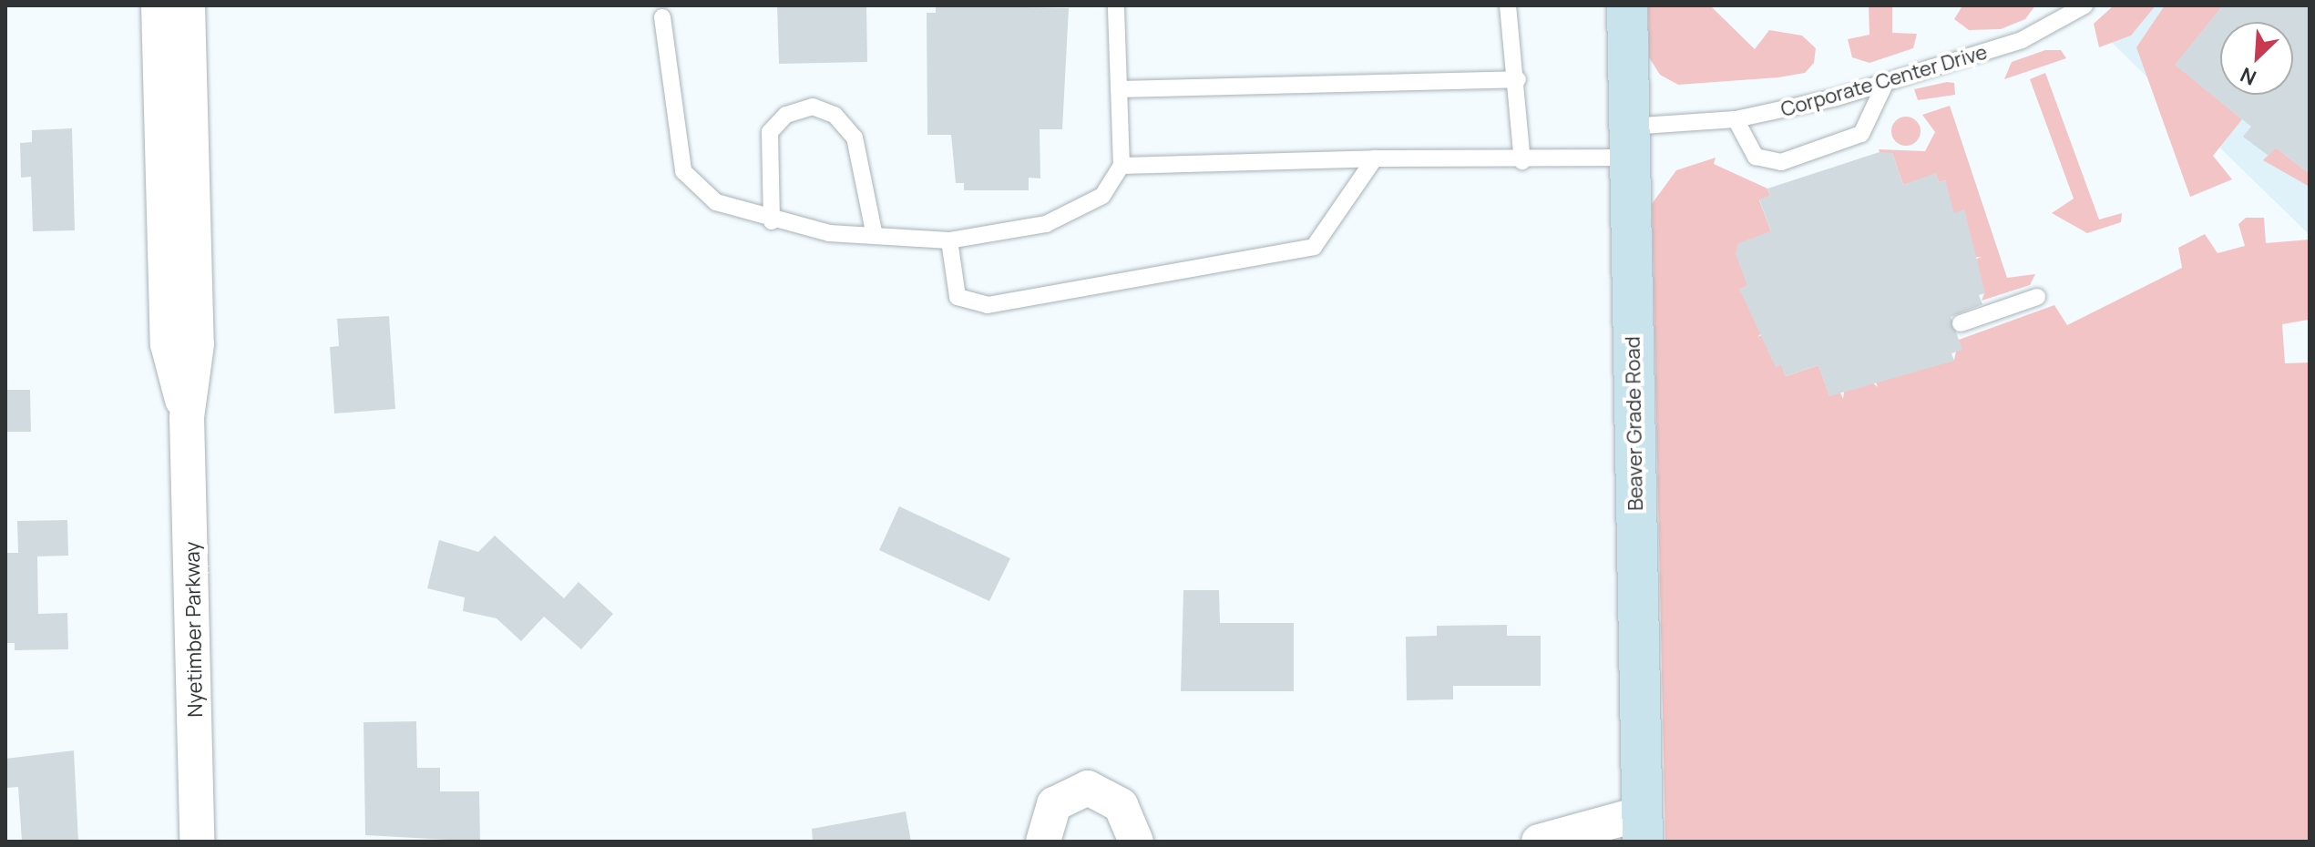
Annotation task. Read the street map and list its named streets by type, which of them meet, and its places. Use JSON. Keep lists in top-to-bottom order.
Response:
{
  "streets": {
    "main road": ["Beaver Grade Road"],
    "street": ["Nyetimber Parkway"],
    "lane": ["Corporate Center Drive"]
  },
  "crossings": [
    ["Corporate Center Drive", "Beaver Grade Road"]
  ],
  "north": "bottom left"
}
